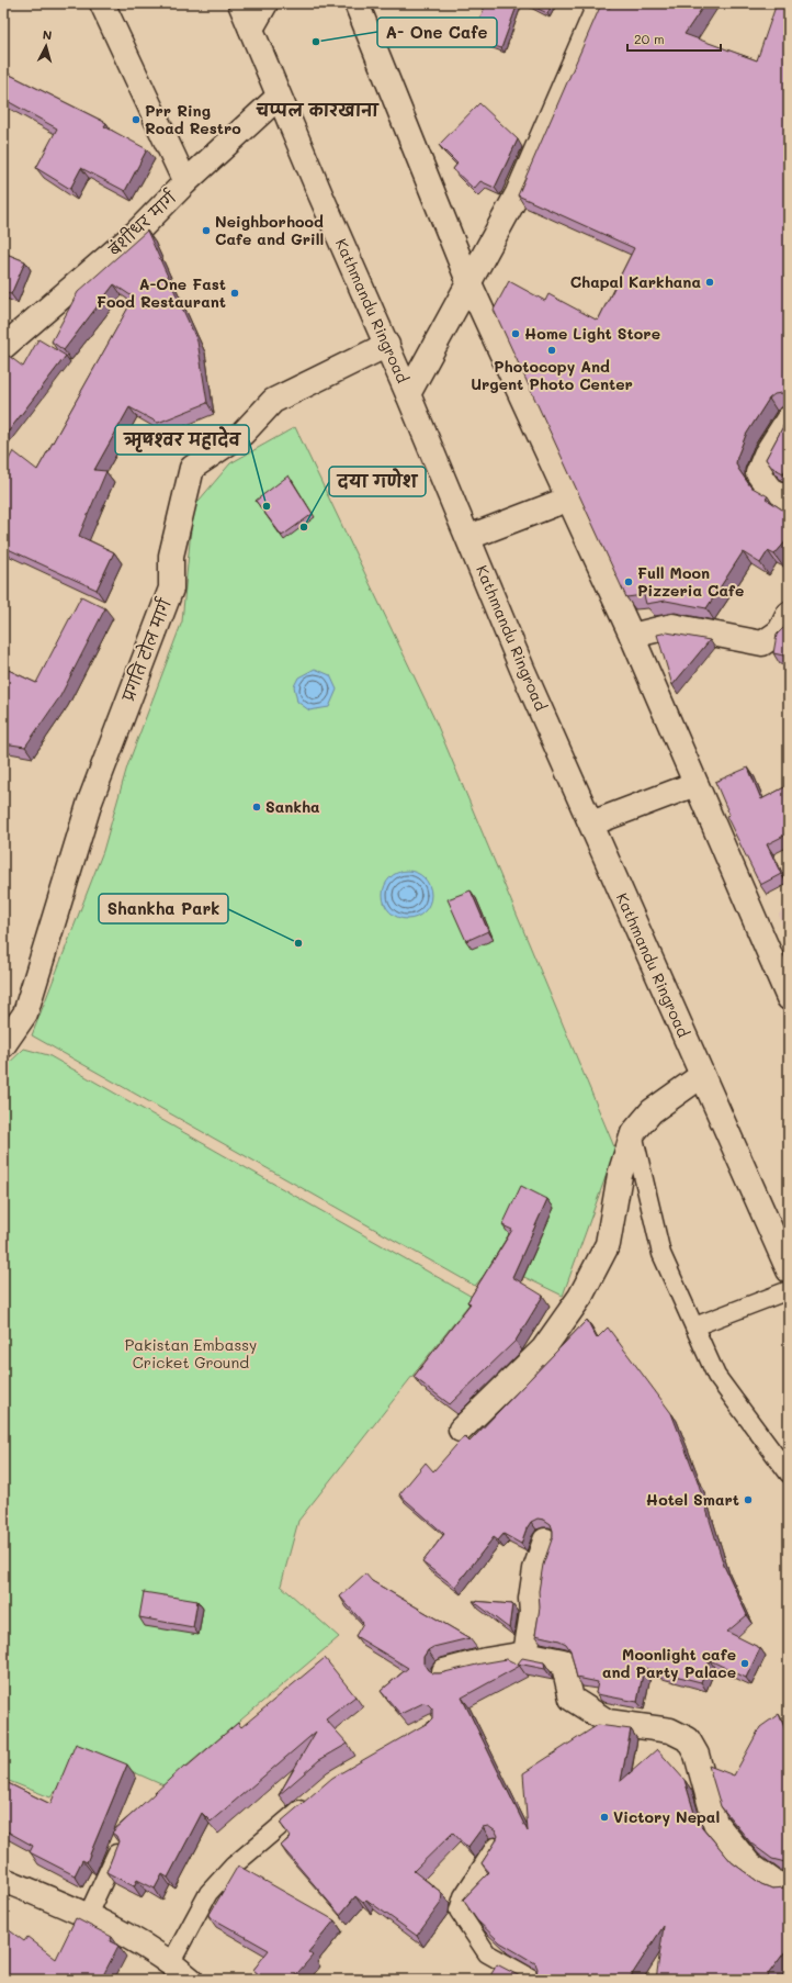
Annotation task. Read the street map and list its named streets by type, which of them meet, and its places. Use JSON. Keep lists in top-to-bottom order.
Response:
{
  "streets": {
    "main road": ["बंशीधर मार्ग", "Kathmandu Ringroad", "प्रगति टोल मार्ग"]
  },
  "crossings": [
    ["बंशीधर मार्ग", "Kathmandu Ringroad"],
    ["Kathmandu Ringroad", "प्रगति टोल मार्ग"]
  ],
  "districts": ["चप्पल कारखाना"],
  "parks": ["Pakistan Embassy Cricket Ground"],
  "places": [
    "A- One Cafe",
    "Prr Ring Road Restro",
    "Neighborhood Cafe and Grill",
    "Chapal Karkhana",
    "A-One Fast Food Restaurant",
    "Home Light Store",
    "Photocopy And Urgent Photo Center",
    "ऋषश्वर महादेव",
    "दया गणेश",
    "Full Moon Pizzeria Cafe",
    "Sankha",
    "Shankha Park",
    "Hotel Smart",
    "Moonlight cafe and Party Palace",
    "Victory Nepal"
  ],
  "scale_bar": "20 m",
  "north": "top"
}
